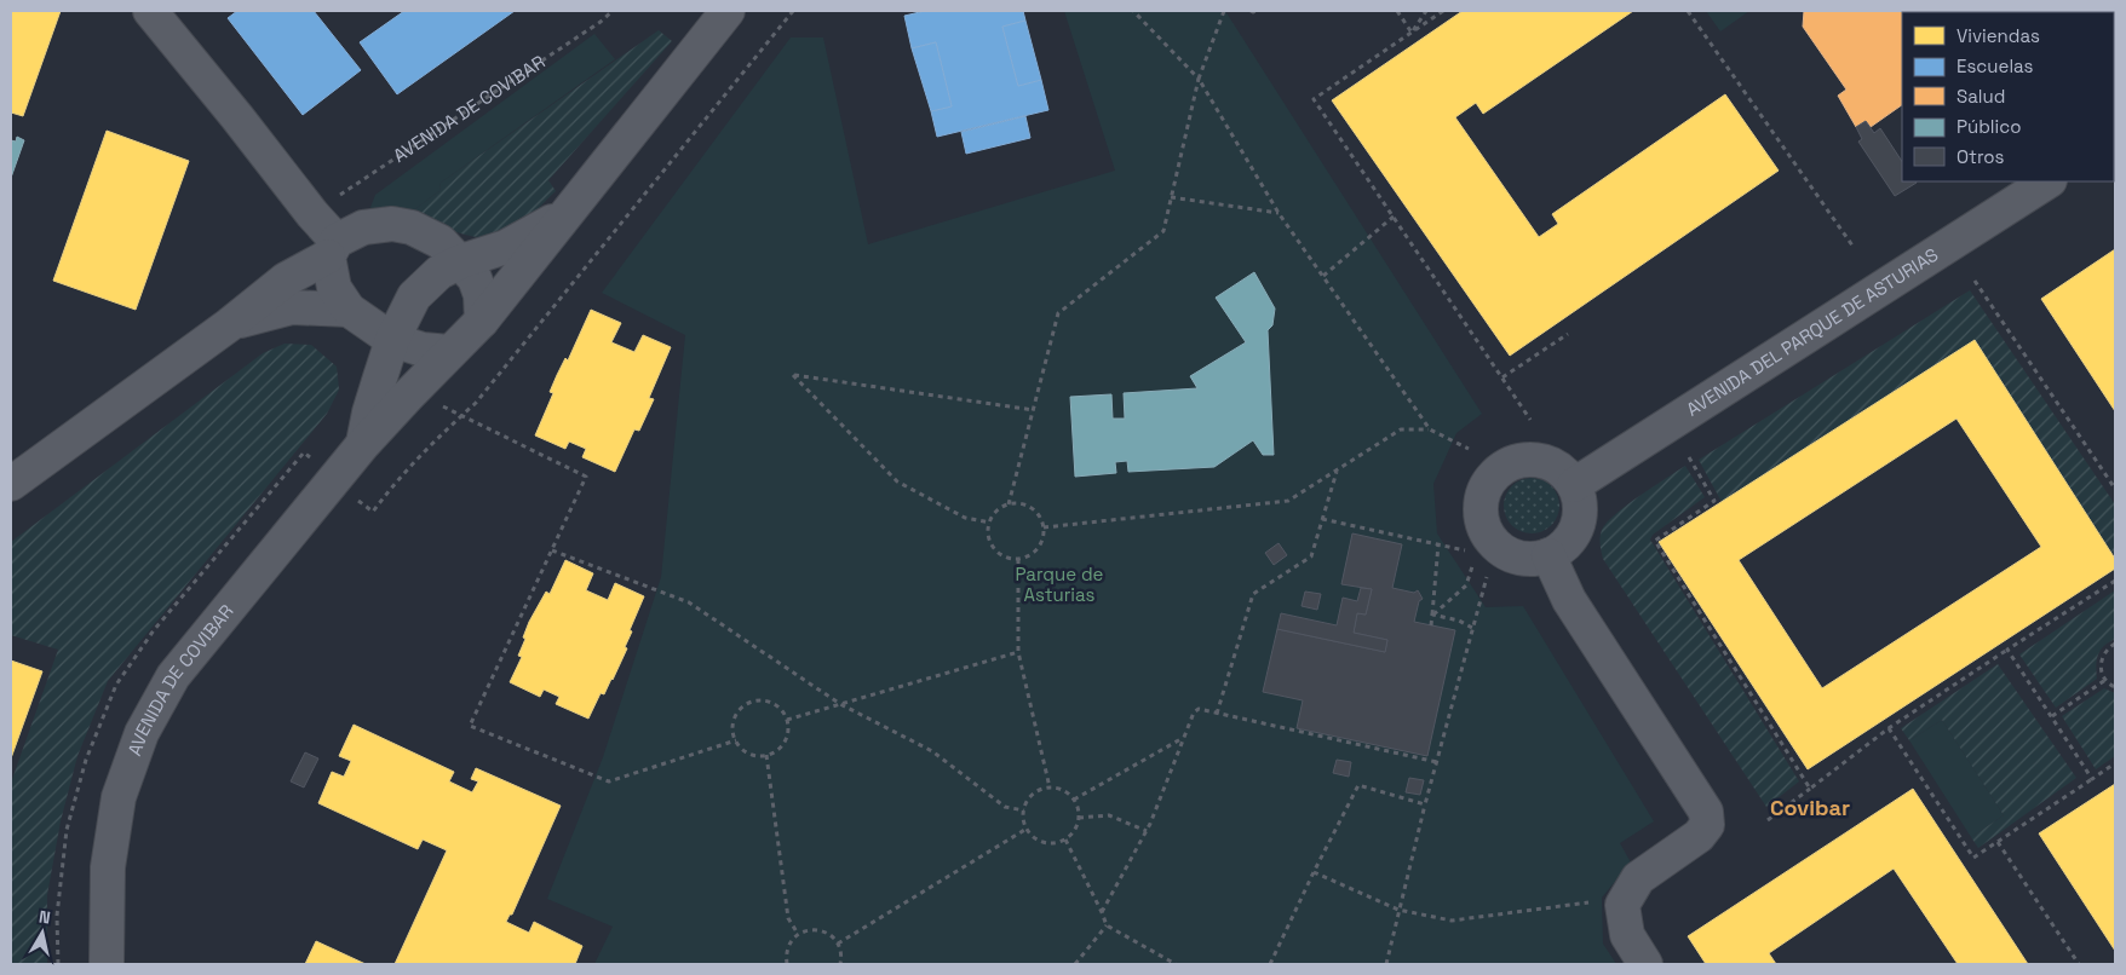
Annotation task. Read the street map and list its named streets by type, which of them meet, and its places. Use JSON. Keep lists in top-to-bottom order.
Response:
{
  "streets": {
    "street": ["AVENIDA DE COVIBAR", "AVENIDA DEL PARQUE DE ASTURIAS"]
  },
  "districts": ["Covibar"],
  "parks": ["Parque de Asturias"],
  "legend": [
    "Viviendas",
    "Escuelas",
    "Salud",
    "Público",
    "Otros"
  ],
  "north": "top"
}
